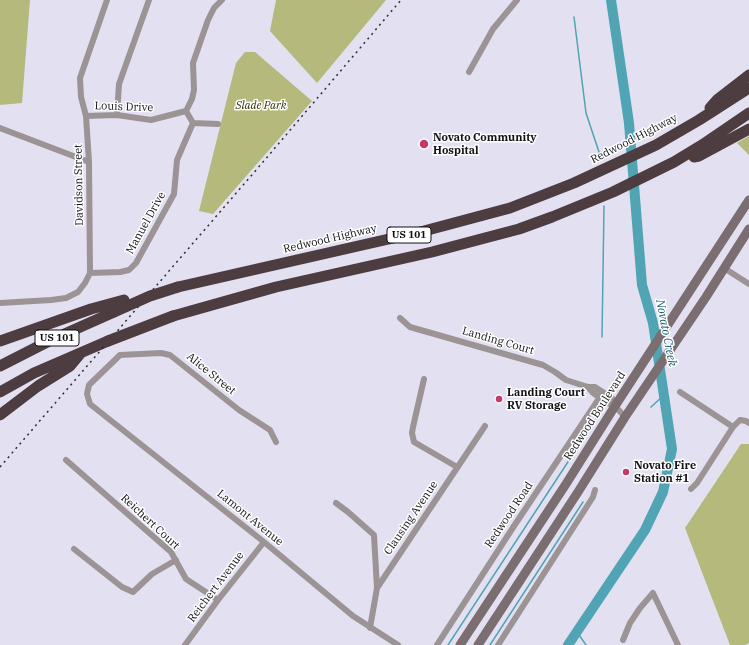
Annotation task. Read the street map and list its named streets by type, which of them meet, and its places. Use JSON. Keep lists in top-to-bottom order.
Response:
{
  "streets": {
    "highway": ["Redwood Highway", "US 101"],
    "main road": ["Redwood Boulevard"],
    "street": [
      "Louis Drive",
      "Davidson Street",
      "Manuel Drive",
      "Landing Court",
      "Alice Street",
      "Redwood Road",
      "Lamont Avenue",
      "Clausing Avenue",
      "Reichert Court",
      "Reichert Avenue"
    ]
  },
  "crossings": [
    ["Louis Drive", "Davidson Street"],
    ["Davidson Street", "Manuel Drive"],
    ["Landing Court", "Redwood Boulevard"],
    ["Landing Court", "Redwood Road"],
    ["Alice Street", "Lamont Avenue"],
    ["Lamont Avenue", "Clausing Avenue"],
    ["Lamont Avenue", "Reichert Avenue"],
    ["Reichert Court", "Reichert Avenue"]
  ],
  "water": ["Novato Creek"],
  "parks": ["Slade Park"],
  "places": ["Novato Community Hospital", "Landing Court RV Storage", "Novato Fire Station #1"]
}
